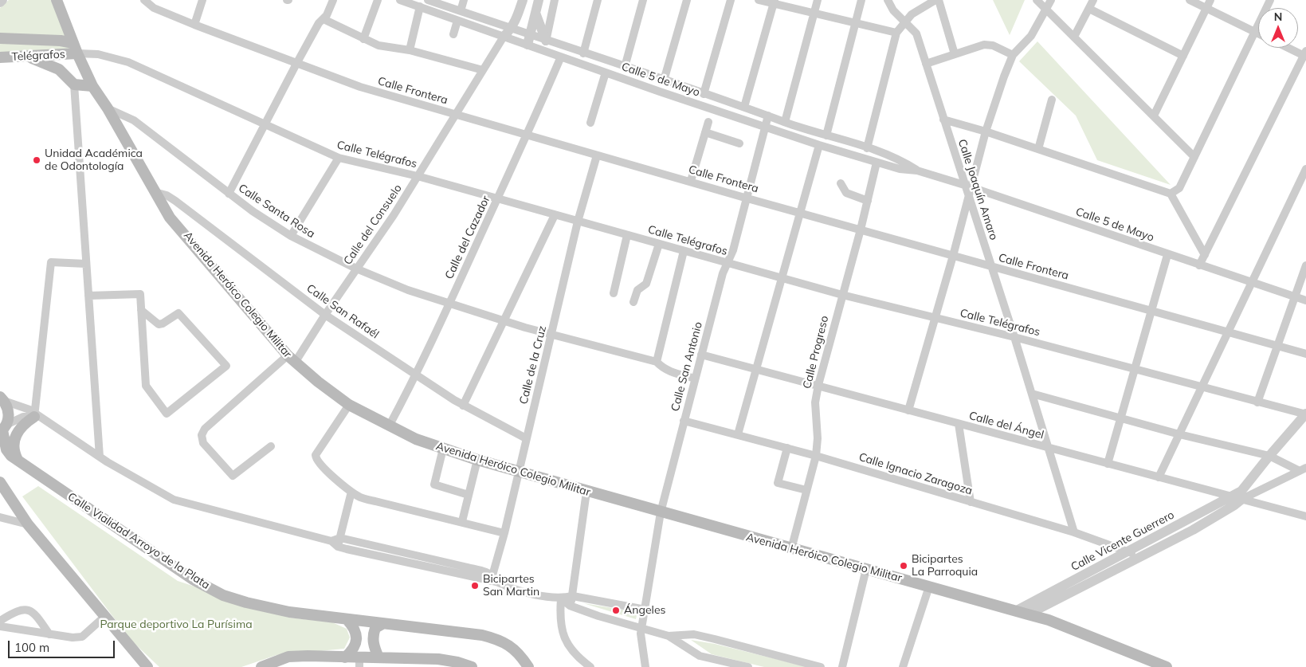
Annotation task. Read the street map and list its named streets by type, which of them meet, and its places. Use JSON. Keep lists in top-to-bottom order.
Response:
{
  "streets": {
    "main road": ["Telégrafos", "Avenida Heróico Colegio Militar", "Calle Vialidad Arroyo de la Plata"],
    "street": [
      "Calle 5 de Mayo",
      "Calle Frontera",
      "Calle Telégrafos",
      "Calle Joaquín Amaro",
      "Calle Santa Rosa",
      "Calle del Consuelo",
      "Calle del Cazador",
      "Calle San Rafaél",
      "Calle Progreso",
      "Calle de la Cruz",
      "Calle San Antonio",
      "Calle del Ángel",
      "Calle Ignacio Zaragoza",
      "Calle Vicente Guerrero"
    ]
  },
  "crossings": [
    ["Telégrafos", "Calle Telégrafos"],
    ["Telégrafos", "Avenida Heróico Colegio Militar"],
    ["Calle 5 de Mayo", "Calle Joaquín Amaro"],
    ["Calle 5 de Mayo", "Calle del Consuelo"],
    ["Calle 5 de Mayo", "Calle del Cazador"],
    ["Calle 5 de Mayo", "Calle Progreso"],
    ["Calle 5 de Mayo", "Calle San Antonio"],
    ["Calle Frontera", "Calle Joaquín Amaro"],
    ["Calle Frontera", "Calle del Consuelo"],
    ["Calle Frontera", "Calle del Cazador"],
    ["Calle Frontera", "Calle Progreso"],
    ["Calle Frontera", "Calle de la Cruz"],
    ["Calle Frontera", "Calle San Antonio"],
    ["Calle Telégrafos", "Calle Joaquín Amaro"],
    ["Calle Telégrafos", "Calle del Consuelo"],
    ["Calle Telégrafos", "Calle del Cazador"],
    ["Calle Telégrafos", "Avenida Heróico Colegio Militar"],
    ["Calle Telégrafos", "Calle Progreso"],
    ["Calle Telégrafos", "Calle de la Cruz"],
    ["Calle Telégrafos", "Calle San Antonio"],
    ["Calle Telégrafos", "Calle Vicente Guerrero"],
    ["Calle Joaquín Amaro", "Calle del Ángel"],
    ["Calle Joaquín Amaro", "Calle Ignacio Zaragoza"],
    ["Calle Santa Rosa", "Calle del Consuelo"],
    ["Calle Santa Rosa", "Calle del Cazador"],
    ["Calle Santa Rosa", "Avenida Heróico Colegio Militar"],
    ["Calle Santa Rosa", "Calle de la Cruz"],
    ["Calle Santa Rosa", "Calle San Antonio"],
    ["Calle del Consuelo", "Avenida Heróico Colegio Militar"],
    ["Calle del Consuelo", "Calle San Rafaél"],
    ["Calle del Cazador", "Avenida Heróico Colegio Militar"],
    ["Calle del Cazador", "Calle San Rafaél"],
    ["Avenida Heróico Colegio Militar", "Calle San Rafaél"],
    ["Avenida Heróico Colegio Militar", "Calle Progreso"],
    ["Avenida Heróico Colegio Militar", "Calle de la Cruz"],
    ["Avenida Heróico Colegio Militar", "Calle San Antonio"],
    ["Avenida Heróico Colegio Militar", "Calle Vicente Guerrero"],
    ["Calle San Rafaél", "Calle de la Cruz"],
    ["Calle Progreso", "Calle del Ángel"],
    ["Calle Progreso", "Calle Ignacio Zaragoza"],
    ["Calle San Antonio", "Calle del Ángel"],
    ["Calle San Antonio", "Calle Ignacio Zaragoza"],
    ["Calle del Ángel", "Calle Vicente Guerrero"],
    ["Calle Ignacio Zaragoza", "Calle Vicente Guerrero"]
  ],
  "parks": ["Parque deportivo La Purísima"],
  "places": [
    "Unidad Académica de Odontología",
    "Bicipartes La Parroquia",
    "Bicipartes San Martin",
    "Ángeles"
  ],
  "scale_bar": "100 m",
  "north": "top"
}
